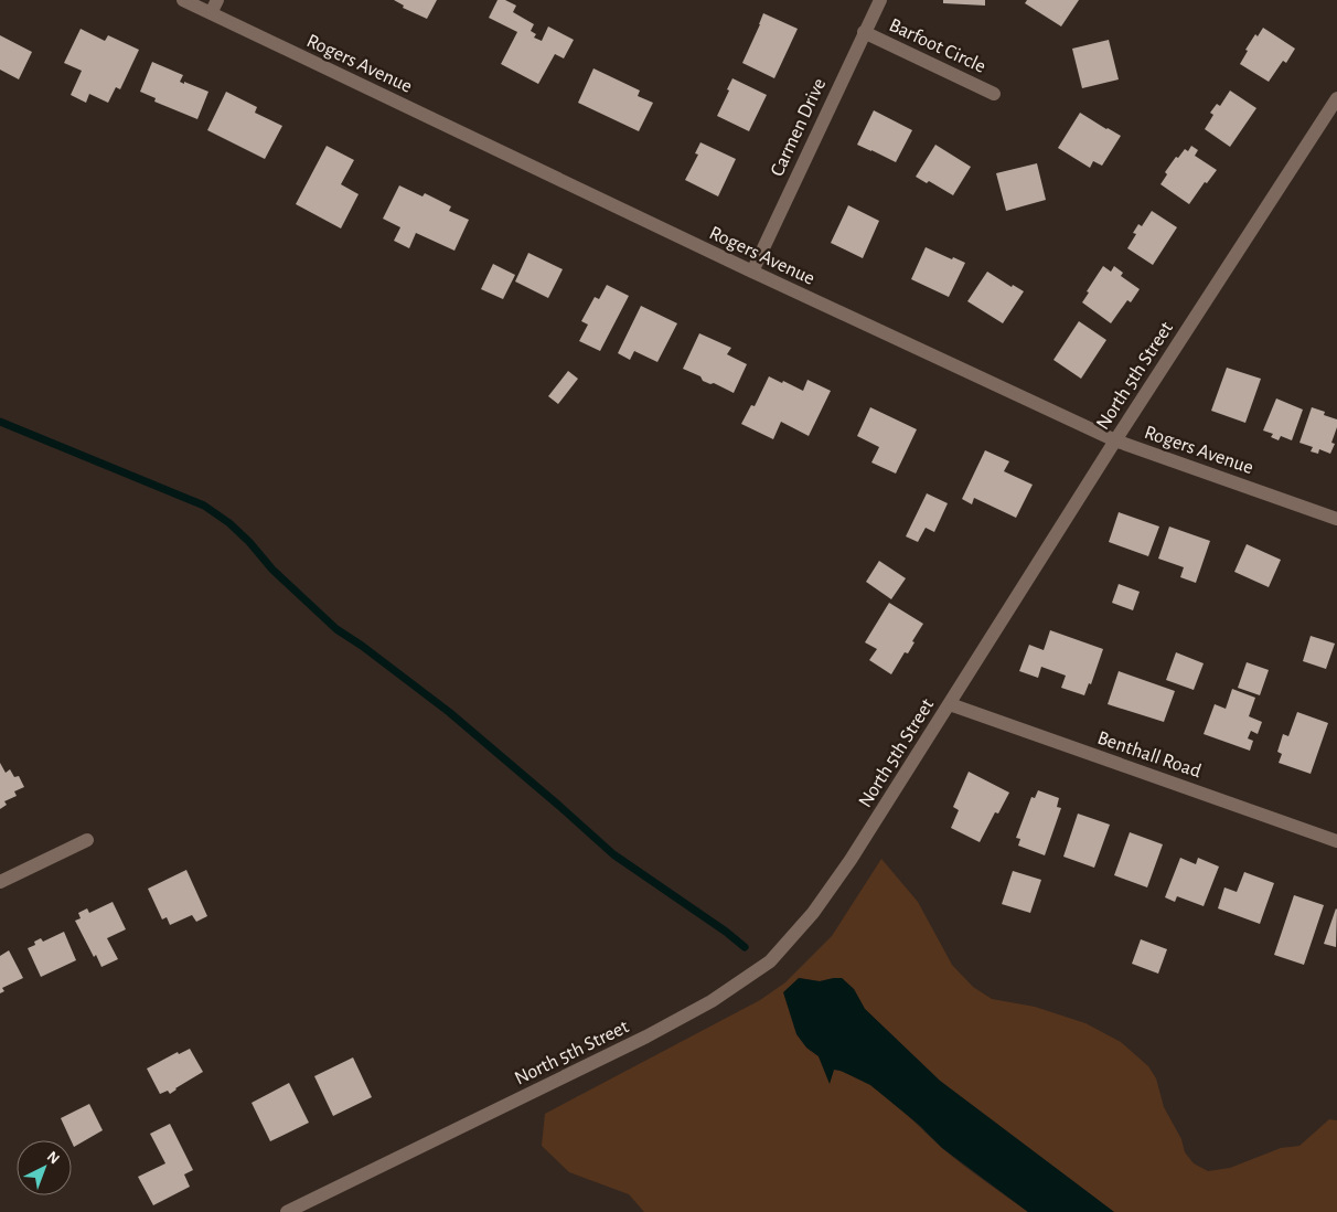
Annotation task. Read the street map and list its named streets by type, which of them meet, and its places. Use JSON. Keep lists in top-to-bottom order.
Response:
{
  "streets": {
    "street": [
      "Barfoot Circle",
      "Rogers Avenue",
      "Carmen Drive",
      "North 5th Street",
      "Benthall Road"
    ]
  },
  "crossings": [
    ["Barfoot Circle", "Carmen Drive"],
    ["Rogers Avenue", "Carmen Drive"],
    ["Rogers Avenue", "North 5th Street"],
    ["North 5th Street", "Benthall Road"]
  ],
  "north": "top right"
}
